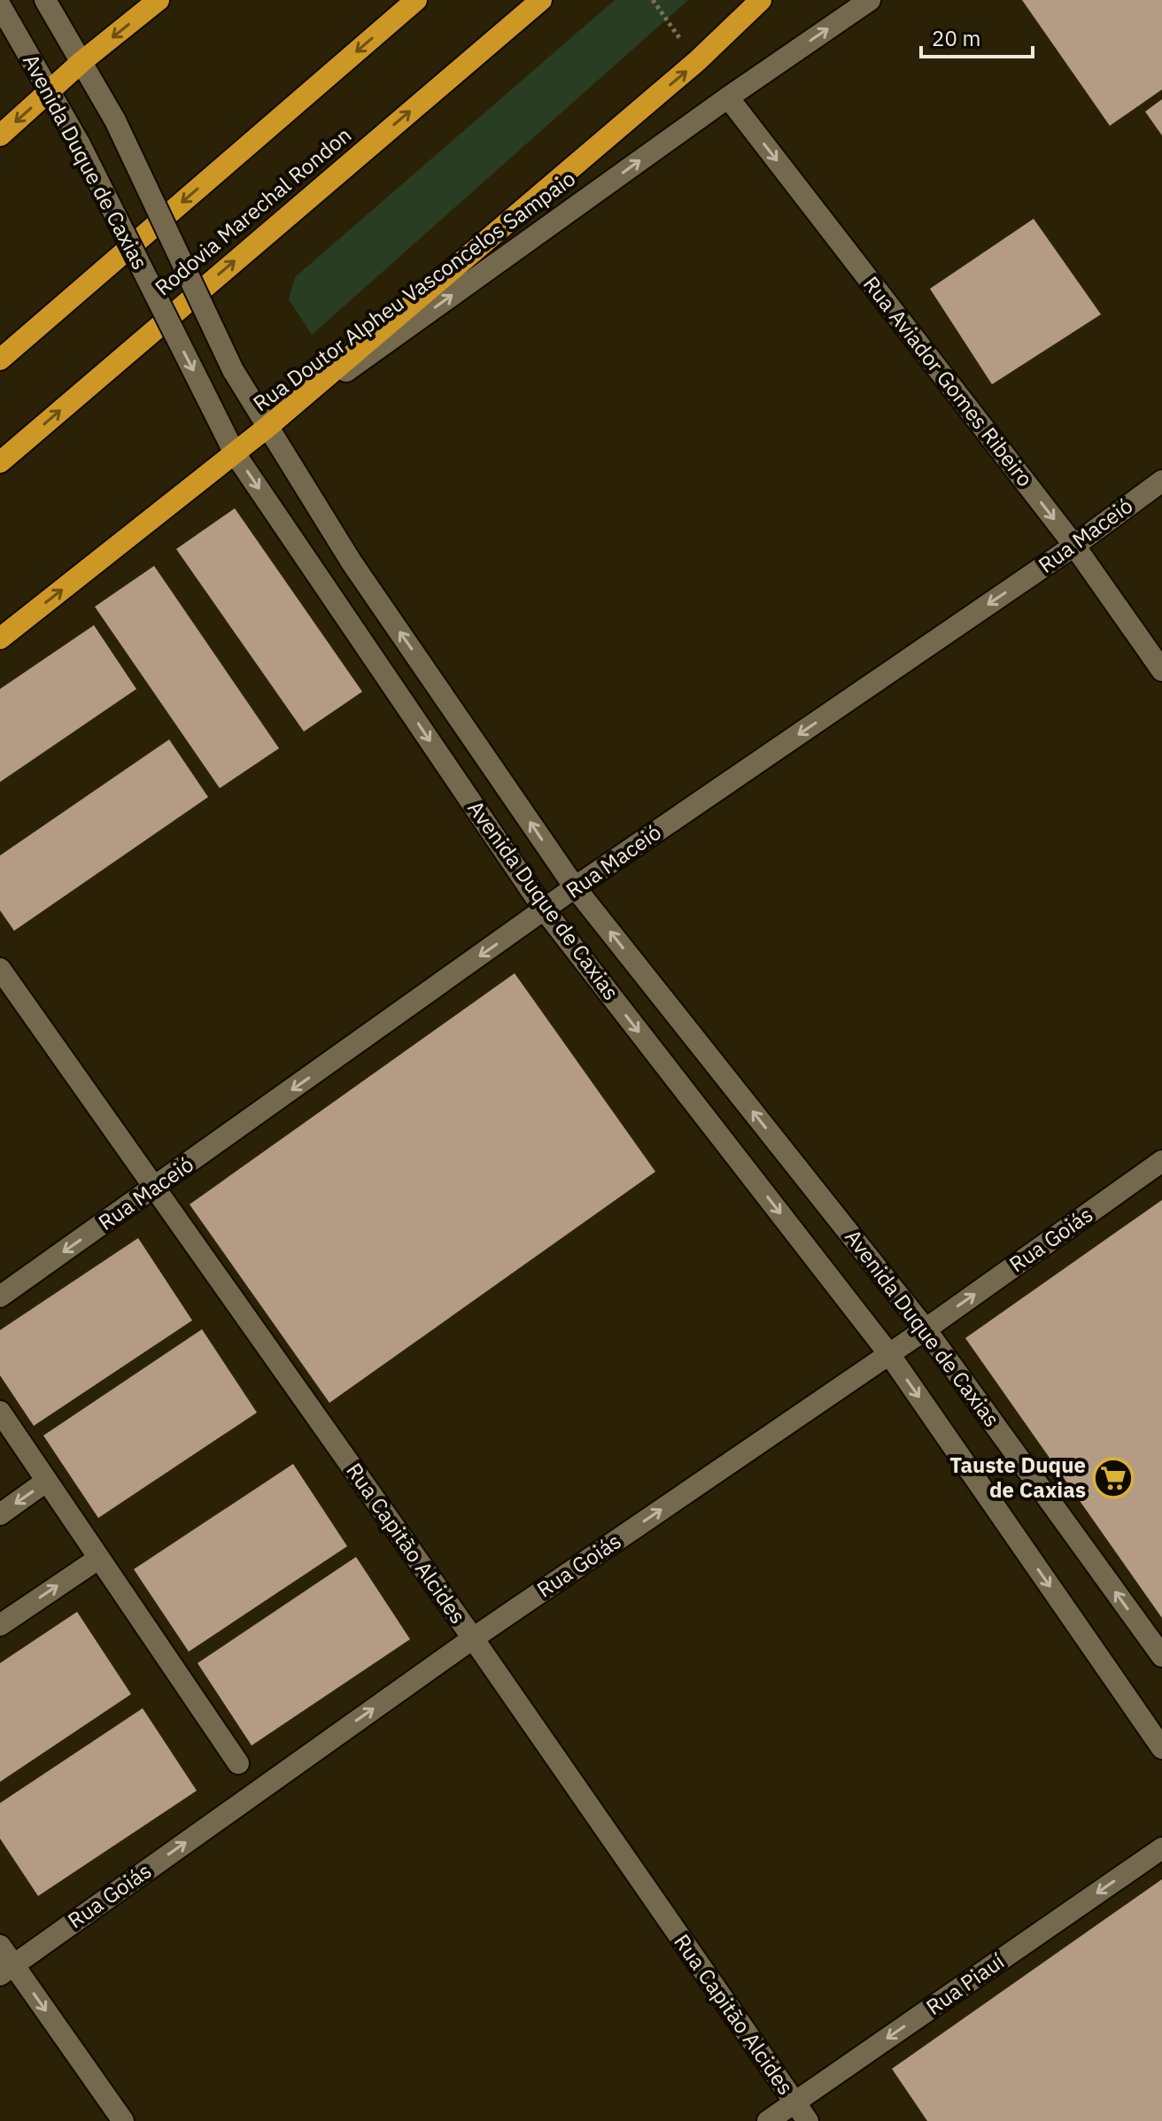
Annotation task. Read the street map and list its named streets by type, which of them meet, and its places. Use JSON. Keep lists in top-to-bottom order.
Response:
{
  "streets": {
    "highway": ["Rodovia Marechal Rondon", "Rua Doutor Alpheu Vasconcelos Sampaio"],
    "street": [
      "Avenida Duque de Caxias",
      "Rua Aviador Gomes Ribeiro",
      "Rua Maceió",
      "Rua Goiás",
      "Rua Capitão Alcides",
      "Rua Piauí"
    ]
  },
  "crossings": [
    ["Avenida Duque de Caxias", "Rua Doutor Alpheu Vasconcelos Sampaio"],
    ["Avenida Duque de Caxias", "Rua Maceió"],
    ["Avenida Duque de Caxias", "Rua Goiás"],
    ["Rua Doutor Alpheu Vasconcelos Sampaio", "Rua Aviador Gomes Ribeiro"],
    ["Rua Aviador Gomes Ribeiro", "Rua Maceió"],
    ["Rua Maceió", "Rua Capitão Alcides"],
    ["Rua Goiás", "Rua Capitão Alcides"],
    ["Rua Capitão Alcides", "Rua Piauí"]
  ],
  "one_way": [
    "Rua Doutor Alpheu Vasconcelos Sampaio",
    "Rua Aviador Gomes Ribeiro",
    "Rua Maceió",
    "Rua Goiás",
    "Rua Piauí"
  ],
  "places": {
    "supermarket": ["Tauste Duque de Caxias"]
  },
  "scale_bar": "20 m"
}
